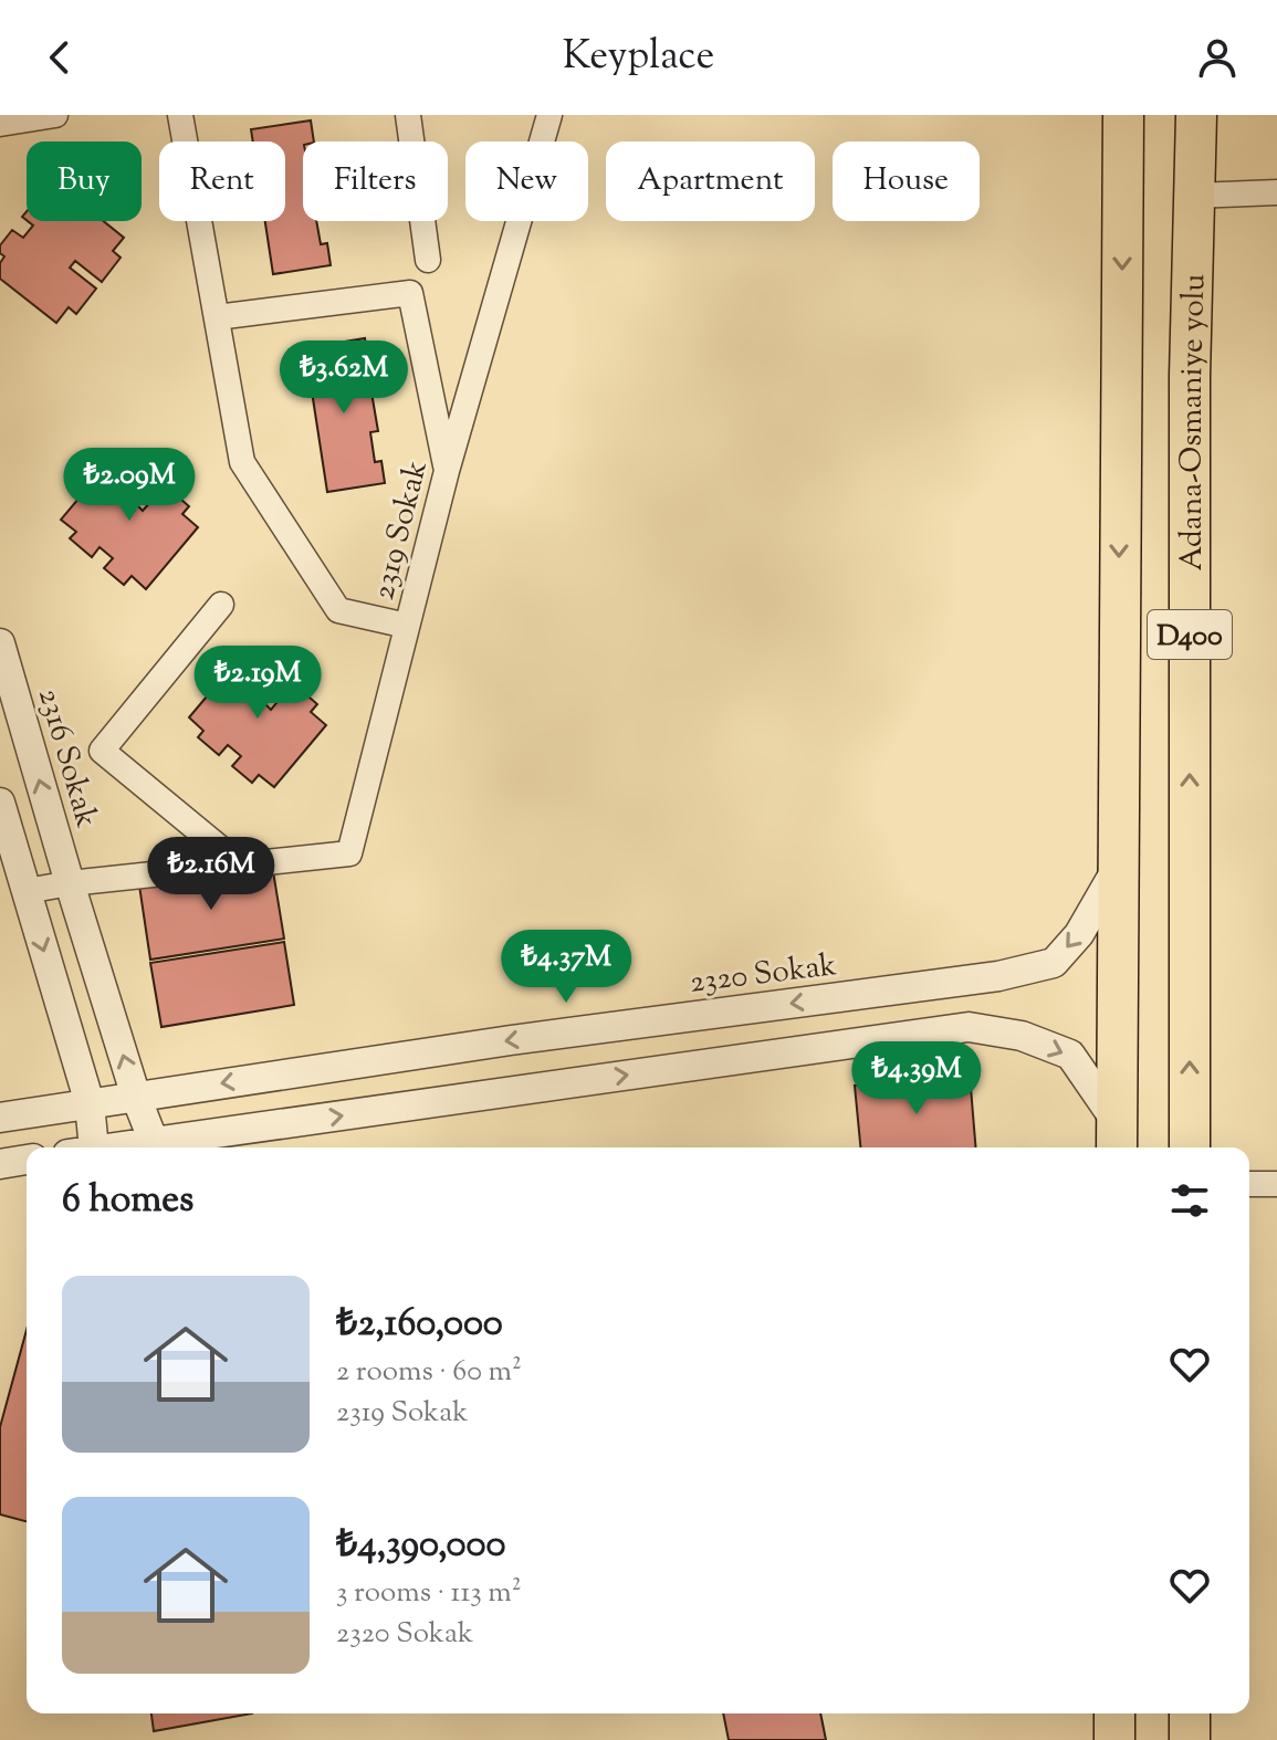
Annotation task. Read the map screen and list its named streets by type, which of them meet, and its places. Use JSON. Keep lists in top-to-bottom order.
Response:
{
  "streets": {
    "highway": ["Adana-Osmaniye yolu", "D400"],
    "street": ["2319 Sokak", "2316 Sokak", "2320 Sokak"]
  },
  "crossings": [
    ["2319 Sokak", "2316 Sokak"],
    ["D400", "2320 Sokak"],
    ["2316 Sokak", "2320 Sokak"]
  ],
  "page": {
    "header": "Keyplace",
    "chip": [
      "Buy",
      "Rent",
      "Filters",
      "New",
      "Apartment",
      "House"
    ],
    "price": [
      "₺3.62M",
      "₺2.09M",
      "₺2.19M",
      "₺2.16M",
      "₺4.37M",
      "₺4.39M"
    ],
    "heading": "6 homes",
    "list": [
      {
        "name": "₺2,160,000",
        "note": "2 rooms · 60 m² · 2319 Sokak"
      },
      {
        "name": "₺4,390,000",
        "note": "3 rooms · 113 m² · 2320 Sokak"
      }
    ]
  }
}
